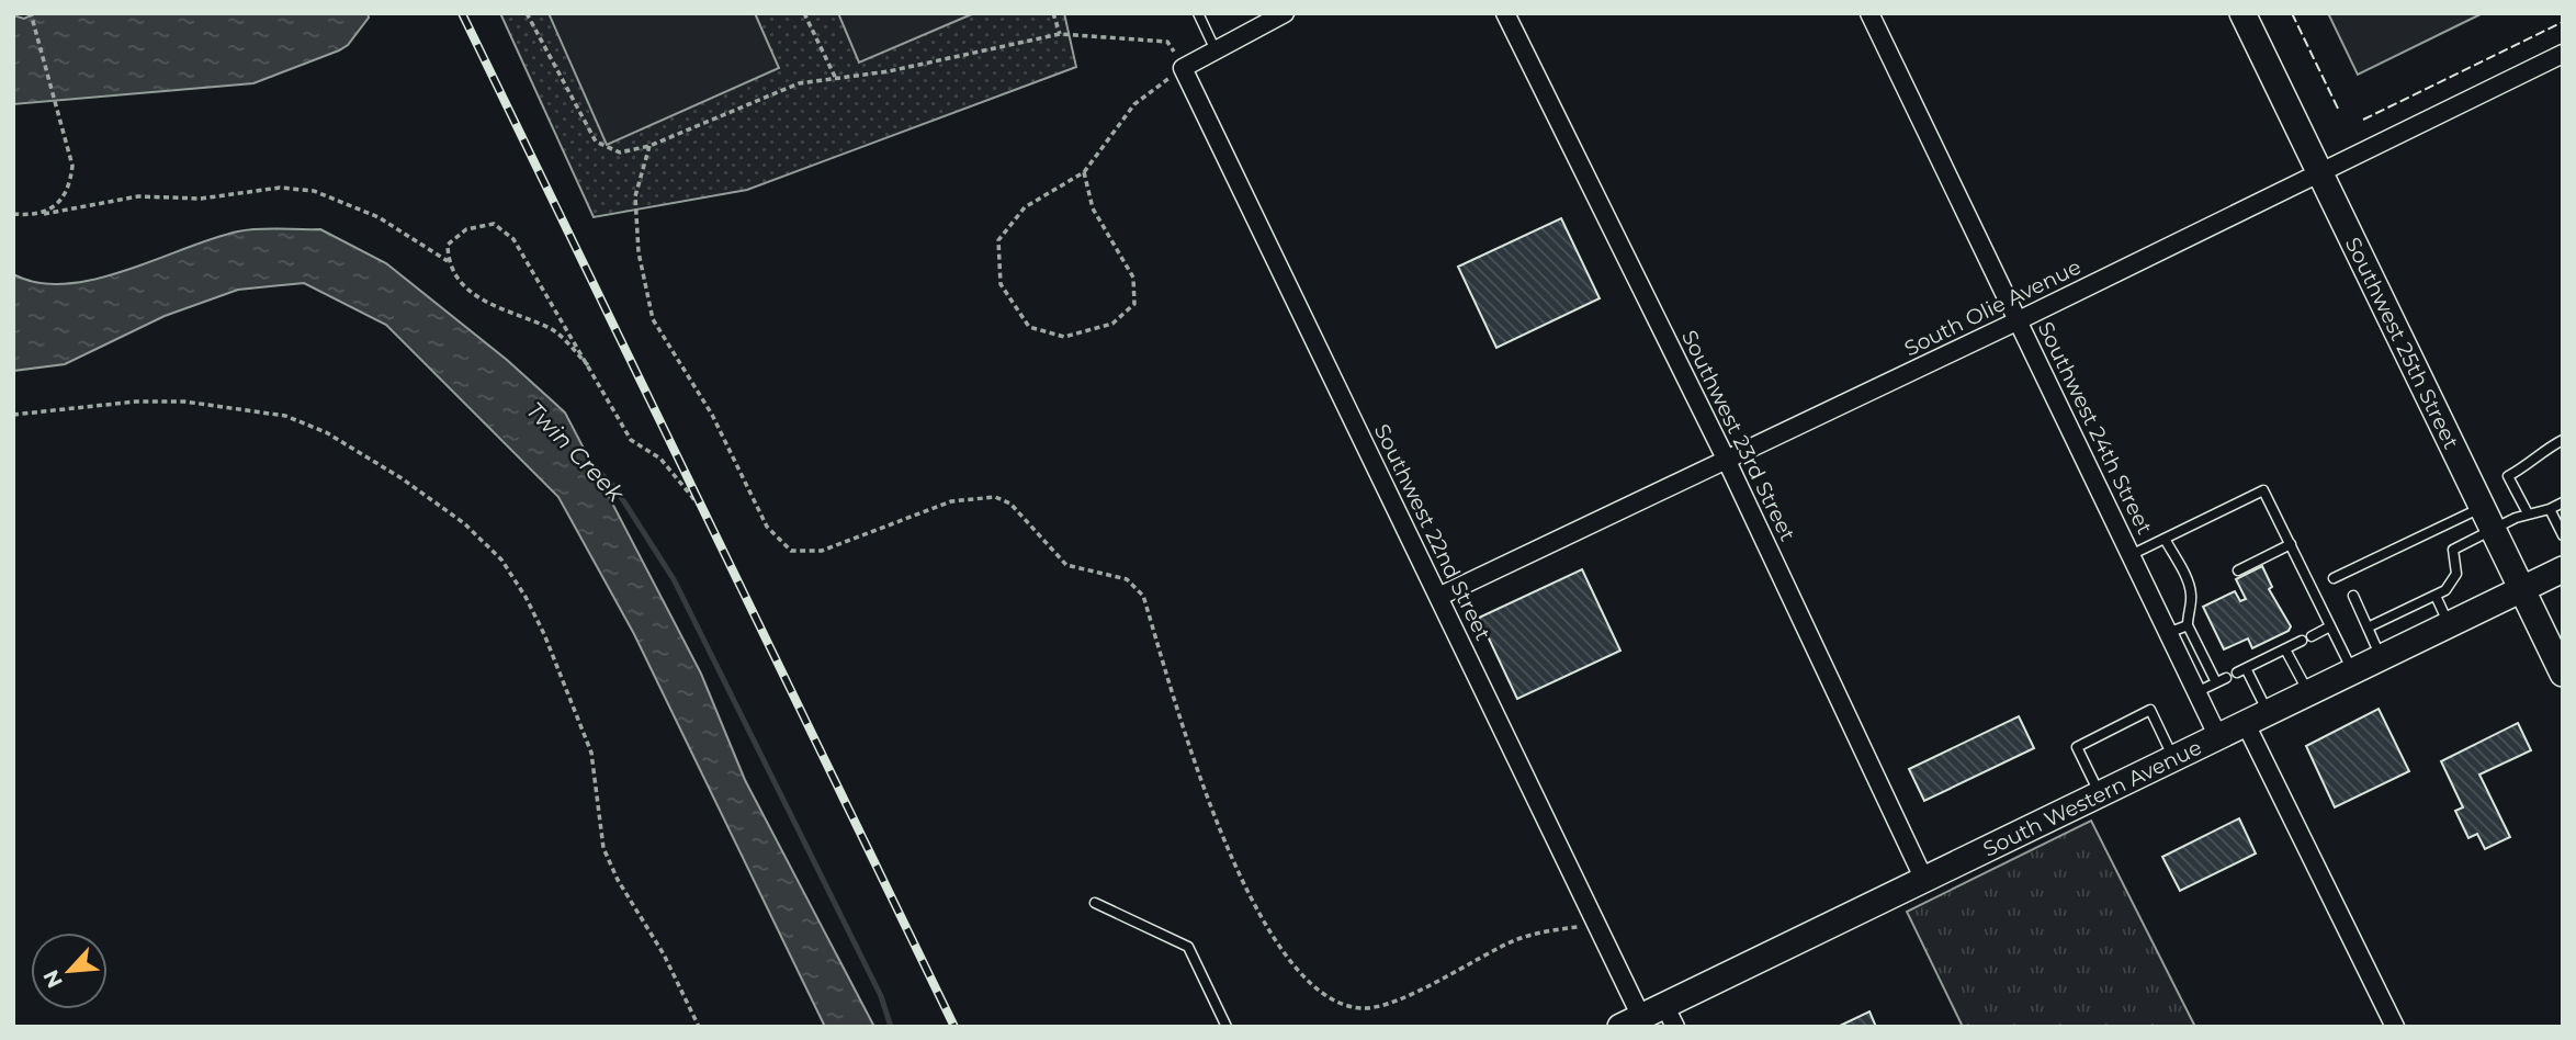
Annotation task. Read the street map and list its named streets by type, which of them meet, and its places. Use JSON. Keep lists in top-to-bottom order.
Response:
{
  "streets": {
    "main road": ["Southwest 25th Street", "South Western Avenue"],
    "street": [
      "South Olie Avenue",
      "Southwest 24th Street",
      "Southwest 23rd Street",
      "Southwest 22nd Street"
    ]
  },
  "crossings": [
    ["South Olie Avenue", "Southwest 25th Street"],
    ["South Olie Avenue", "Southwest 24th Street"],
    ["South Olie Avenue", "Southwest 23rd Street"],
    ["South Olie Avenue", "Southwest 22nd Street"],
    ["Southwest 25th Street", "South Western Avenue"],
    ["Southwest 24th Street", "South Western Avenue"],
    ["Southwest 23rd Street", "South Western Avenue"],
    ["Southwest 22nd Street", "South Western Avenue"]
  ],
  "water": ["Twin Creek"],
  "north": "bottom left"
}
